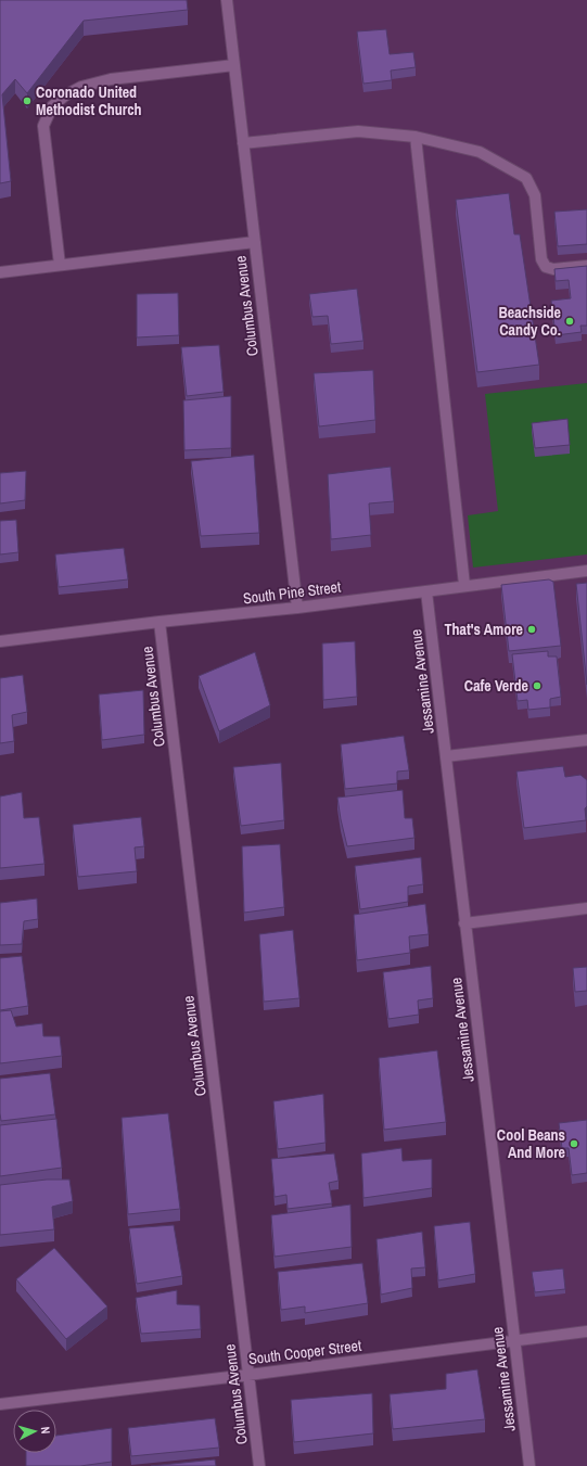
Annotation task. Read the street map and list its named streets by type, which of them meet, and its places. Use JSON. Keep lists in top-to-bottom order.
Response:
{
  "streets": {
    "street": [
      "Columbus Avenue",
      "South Pine Street",
      "Jessamine Avenue",
      "South Cooper Street"
    ]
  },
  "crossings": [
    ["Columbus Avenue", "South Pine Street"],
    ["Columbus Avenue", "South Cooper Street"],
    ["South Pine Street", "Jessamine Avenue"],
    ["Jessamine Avenue", "South Cooper Street"]
  ],
  "places": [
    "Coronado United Methodist Church",
    "Beachside Candy Co.",
    "That's Amore",
    "Cafe Verde",
    "Cool Beans And More"
  ],
  "north": "right"
}
